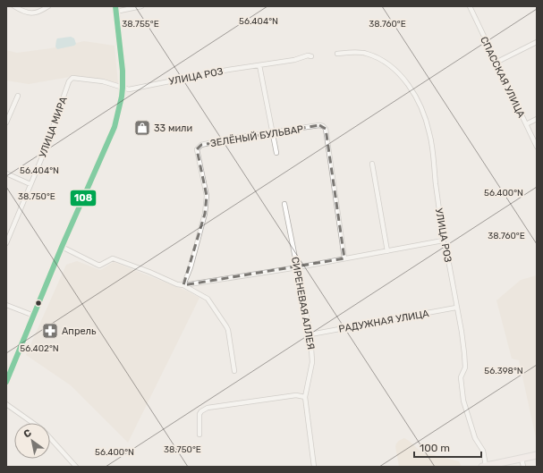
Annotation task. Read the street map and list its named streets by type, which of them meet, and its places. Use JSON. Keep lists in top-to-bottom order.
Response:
{
  "streets": {
    "street": [
      "УЛИЦА РОЗ",
      "СПАССКАЯ УЛИЦА",
      "УЛИЦА МИРА",
      "ЗЕЛЁНЫЙ БУЛЬВАР",
      "СИРЕНЕВАЯ АЛЛЕЯ",
      "РАДУЖНАЯ УЛИЦА"
    ]
  },
  "crossings": [
    ["УЛИЦА РОЗ", "УЛИЦА МИРА"],
    ["УЛИЦА РОЗ", "РАДУЖНАЯ УЛИЦА"],
    ["СИРЕНЕВАЯ АЛЛЕЯ", "РАДУЖНАЯ УЛИЦА"]
  ],
  "places": {
    "shop": ["33 мили"],
    "pharmacy": ["Апрель"]
  },
  "lines": ["transit line 108"],
  "scale_bar": "100 m",
  "north": "top left",
  "coordinates": [
    "56.404°N",
    "38.755°E",
    "38.760°E",
    "56.400°N",
    "38.750°E",
    "56.402°N",
    "56.398°N"
  ]
}
